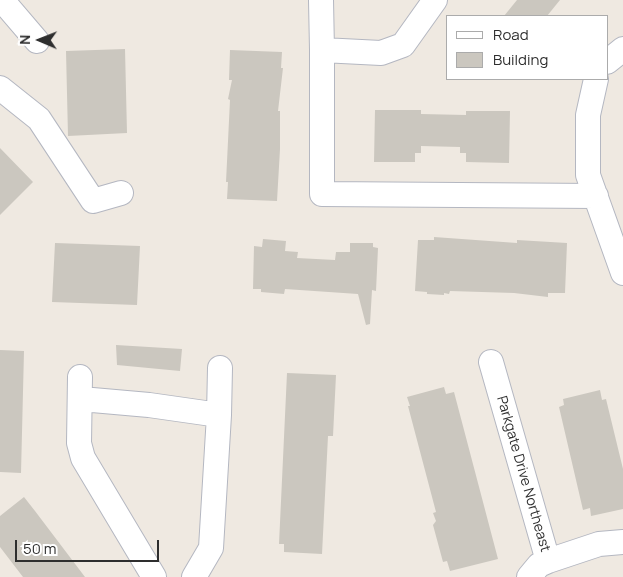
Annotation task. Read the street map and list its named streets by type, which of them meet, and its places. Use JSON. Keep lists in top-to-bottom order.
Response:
{
  "streets": {
    "street": ["Parkgate Drive Northeast"]
  },
  "legend": ["Road", "Building"],
  "scale_bar": "50 m",
  "north": "left"
}
